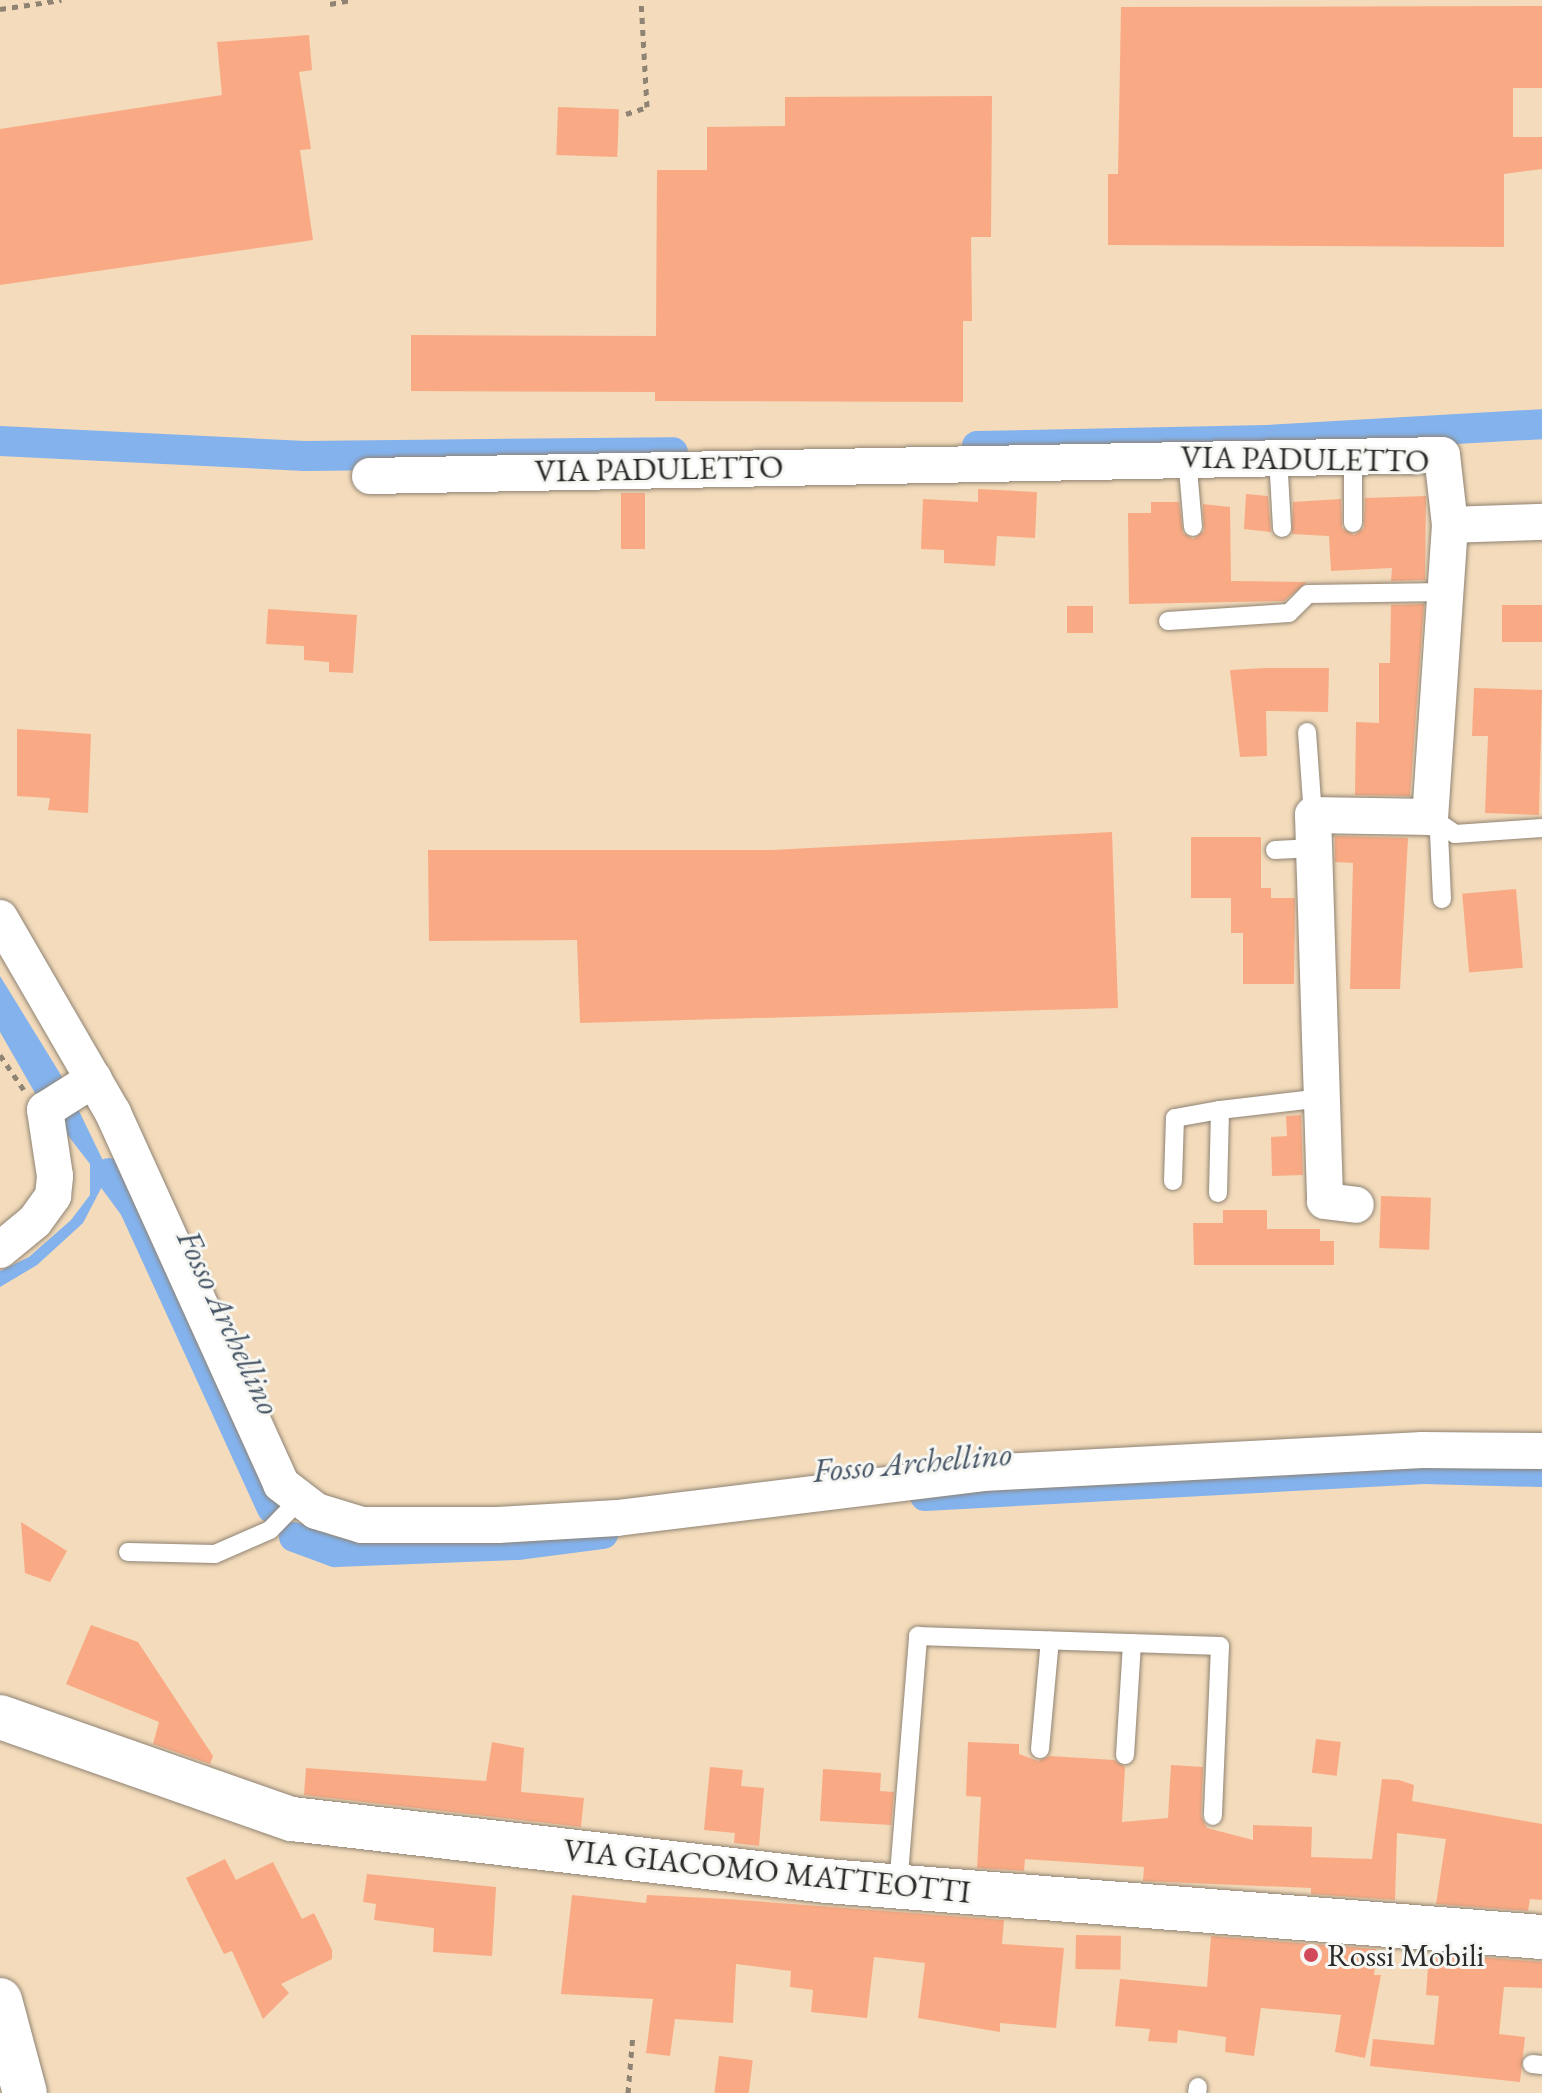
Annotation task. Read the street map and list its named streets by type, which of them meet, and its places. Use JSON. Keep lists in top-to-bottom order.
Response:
{
  "streets": {
    "street": ["VIA PADULETTO", "VIA GIACOMO MATTEOTTI"]
  },
  "water": ["Fosso Archellino"],
  "places": ["Rossi Mobili"]
}
